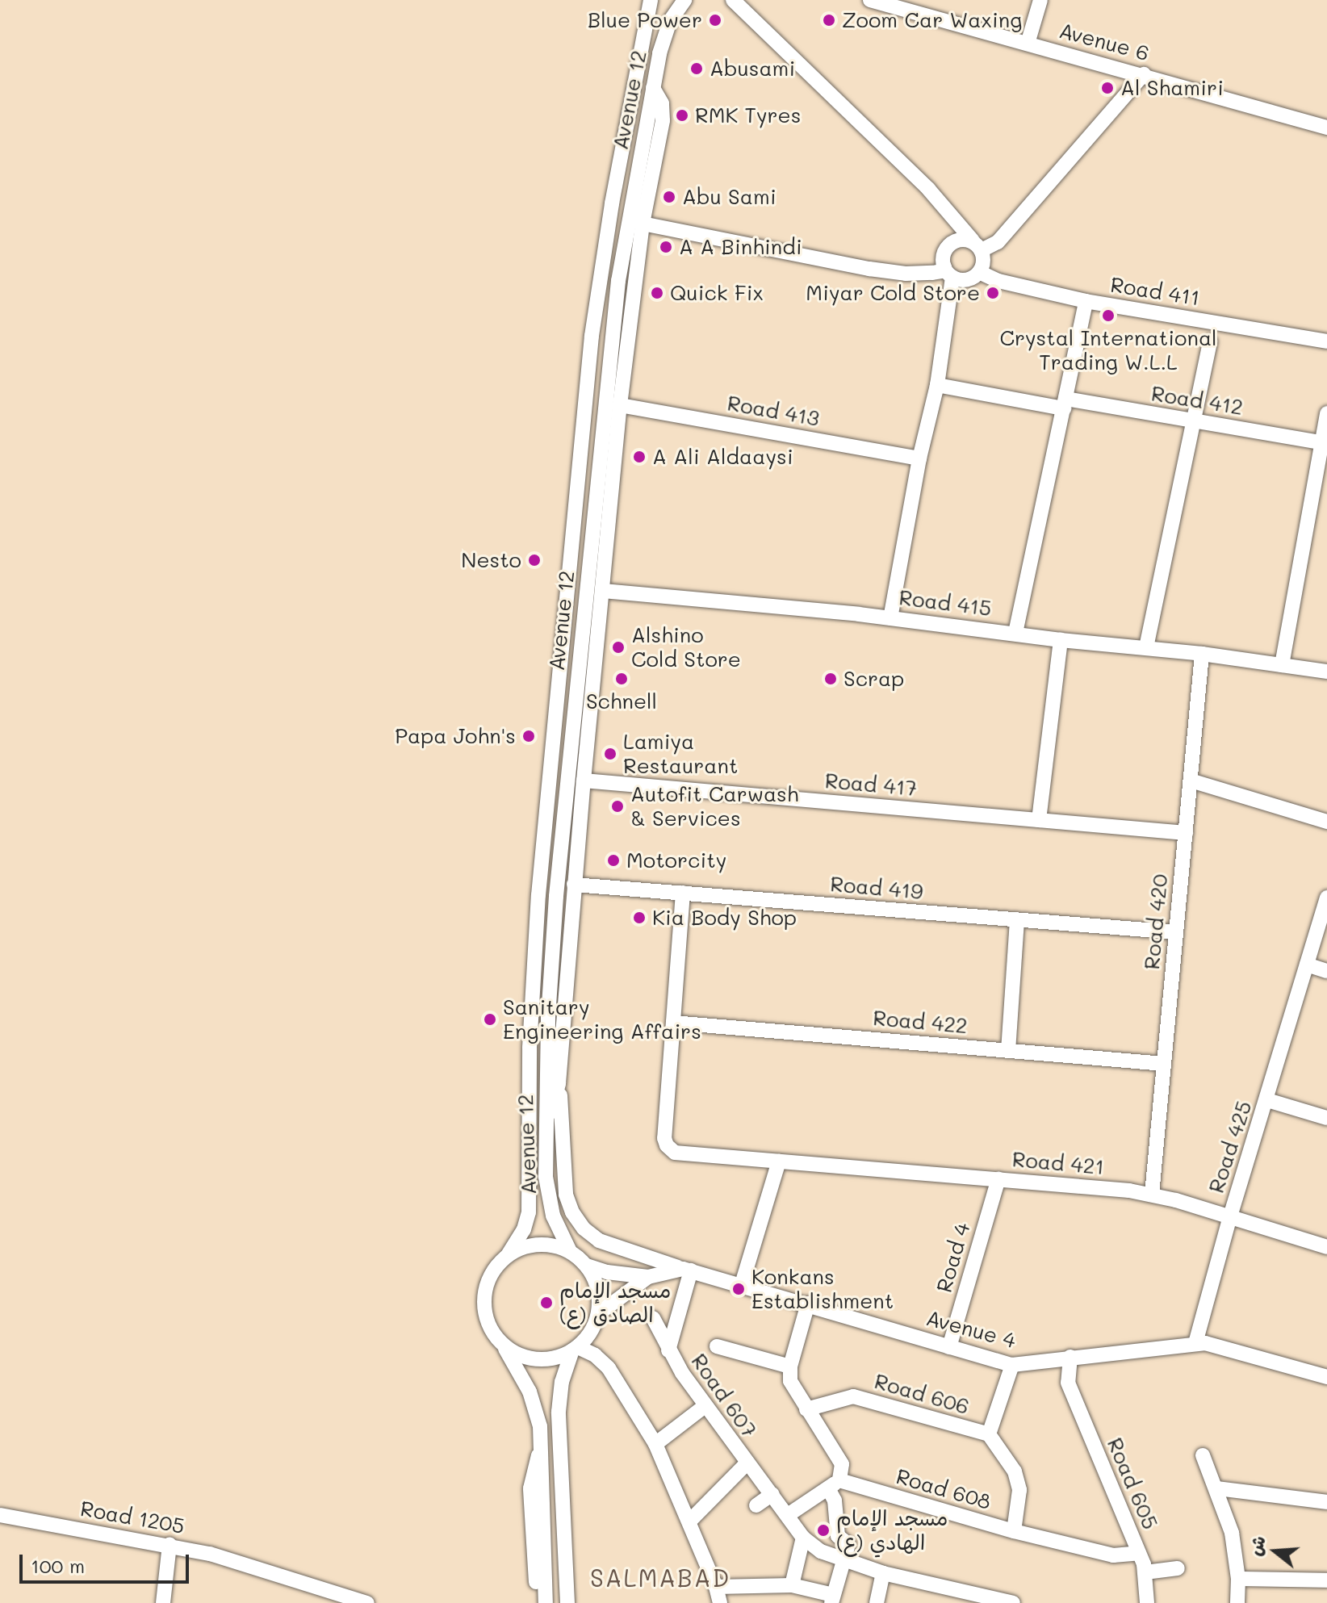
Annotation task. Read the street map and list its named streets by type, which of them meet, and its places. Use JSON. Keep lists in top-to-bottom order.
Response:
{
  "streets": {
    "street": [
      "Avenue 6",
      "Avenue 12",
      "Road 411",
      "Road 412",
      "Road 413",
      "Road 415",
      "Road 417",
      "Road 419",
      "Road 420",
      "Road 422",
      "Road 425",
      "Road 421",
      "Road 4",
      "Avenue 4",
      "Road 606",
      "Road 607",
      "Road 605",
      "Road 608",
      "Road 1205"
    ]
  },
  "crossings": [
    ["Avenue 12", "Avenue 4"],
    ["Road 415", "Road 420"],
    ["Road 417", "Road 420"],
    ["Road 419", "Road 420"],
    ["Road 420", "Road 422"],
    ["Road 420", "Road 421"],
    ["Road 422", "Road 421"],
    ["Road 425", "Road 421"],
    ["Road 425", "Avenue 4"],
    ["Road 421", "Road 4"],
    ["Road 4", "Avenue 4"],
    ["Avenue 4", "Road 606"],
    ["Avenue 4", "Road 607"],
    ["Avenue 4", "Road 605"],
    ["Road 606", "Road 608"],
    ["Road 605", "Road 608"]
  ],
  "districts": ["SALMABAD"],
  "places": [
    "Blue Power",
    "Zoom Car Waxing",
    "Abusami",
    "Al Shamiri",
    "RMK Tyres",
    "Abu Sami",
    "A A Binhindi",
    "Quick Fix",
    "Miyar Cold Store",
    "Crystal International Trading W.L.L",
    "A Ali Aldaaysi",
    "Nesto",
    "Alshino Cold Store",
    "Schnell",
    "Scrap",
    "Papa John's",
    "Lamiya Restaurant",
    "Autofit Carwash & Services",
    "Motorcity",
    "Kia Body Shop",
    "Sanitary Engineering Affairs",
    "Konkans Establishment",
    "مسجد الإمام الصادق (ع)",
    "مسجد الإمام الهادي (ع)"
  ],
  "scale_bar": "100 m",
  "north": "left"
}
